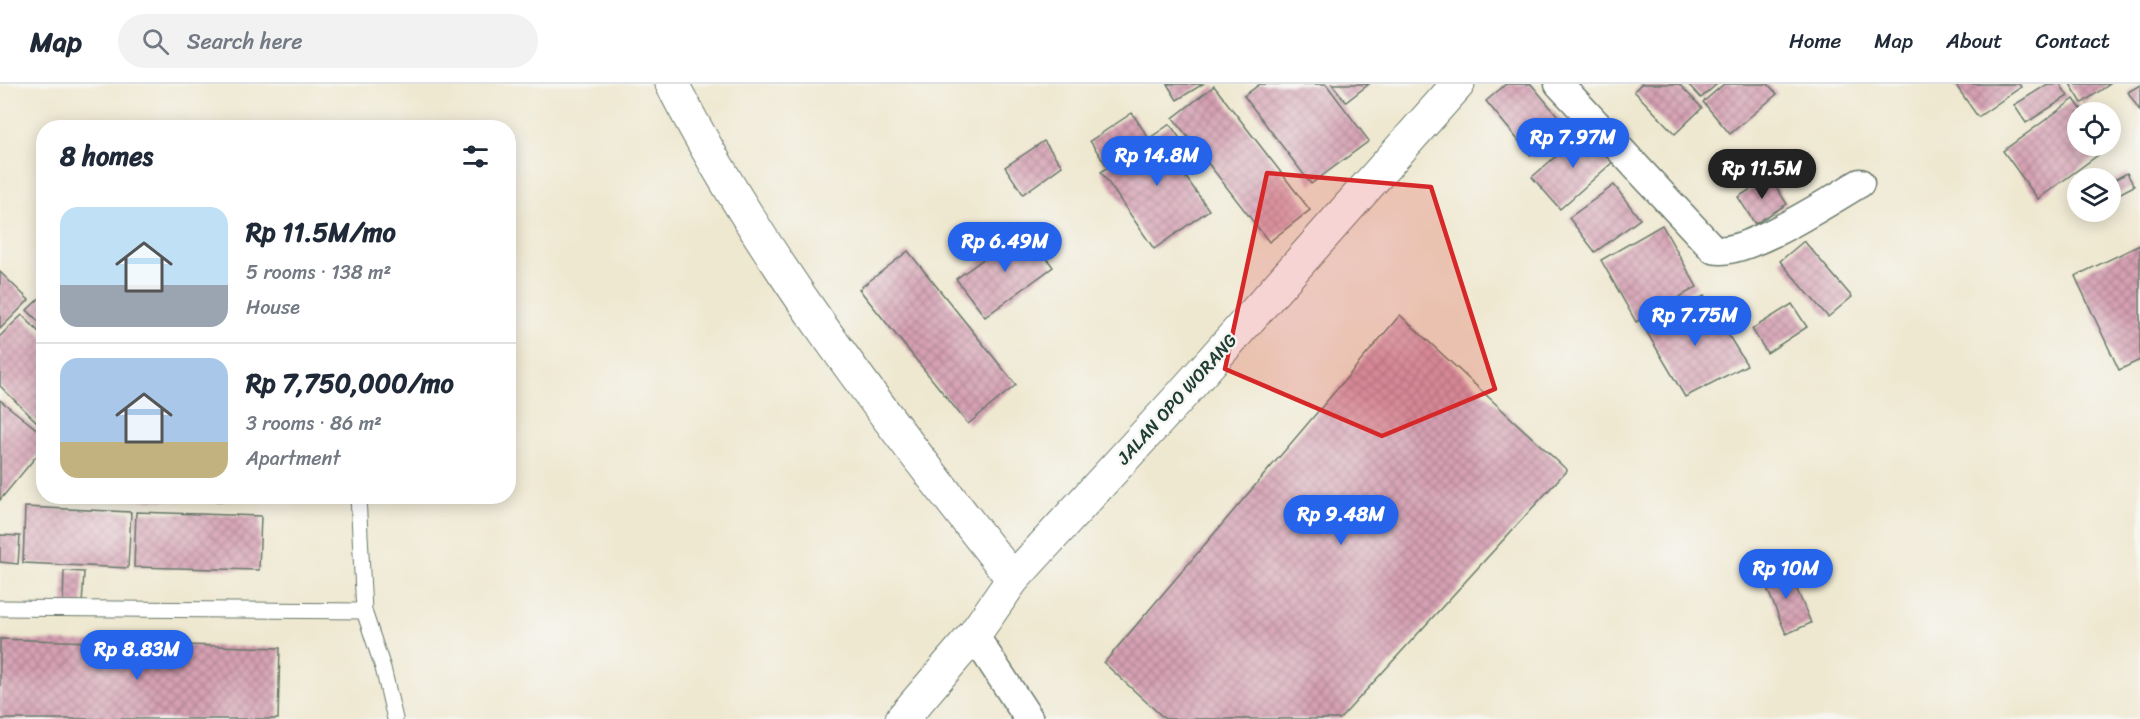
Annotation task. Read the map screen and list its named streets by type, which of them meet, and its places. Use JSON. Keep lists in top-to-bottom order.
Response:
{
  "streets": {
    "street": ["JALAN OPO WORANG"]
  },
  "page": {
    "header": "Map",
    "search": "Search here",
    "nav": [
      "Home",
      "Map",
      "About",
      "Contact"
    ],
    "price": [
      "Rp 7.97M",
      "Rp 14.8M",
      "Rp 11.5M",
      "Rp 6.49M",
      "Rp 7.75M",
      "Rp 9.48M",
      "Rp 10M",
      "Rp 8.83M"
    ],
    "heading": "8 homes",
    "list": [
      {
        "name": "Rp 11.5M/mo",
        "note": "5 rooms · 138 m² · House"
      },
      {
        "name": "Rp 7,750,000/mo",
        "note": "3 rooms · 86 m² · Apartment"
      }
    ]
  }
}
